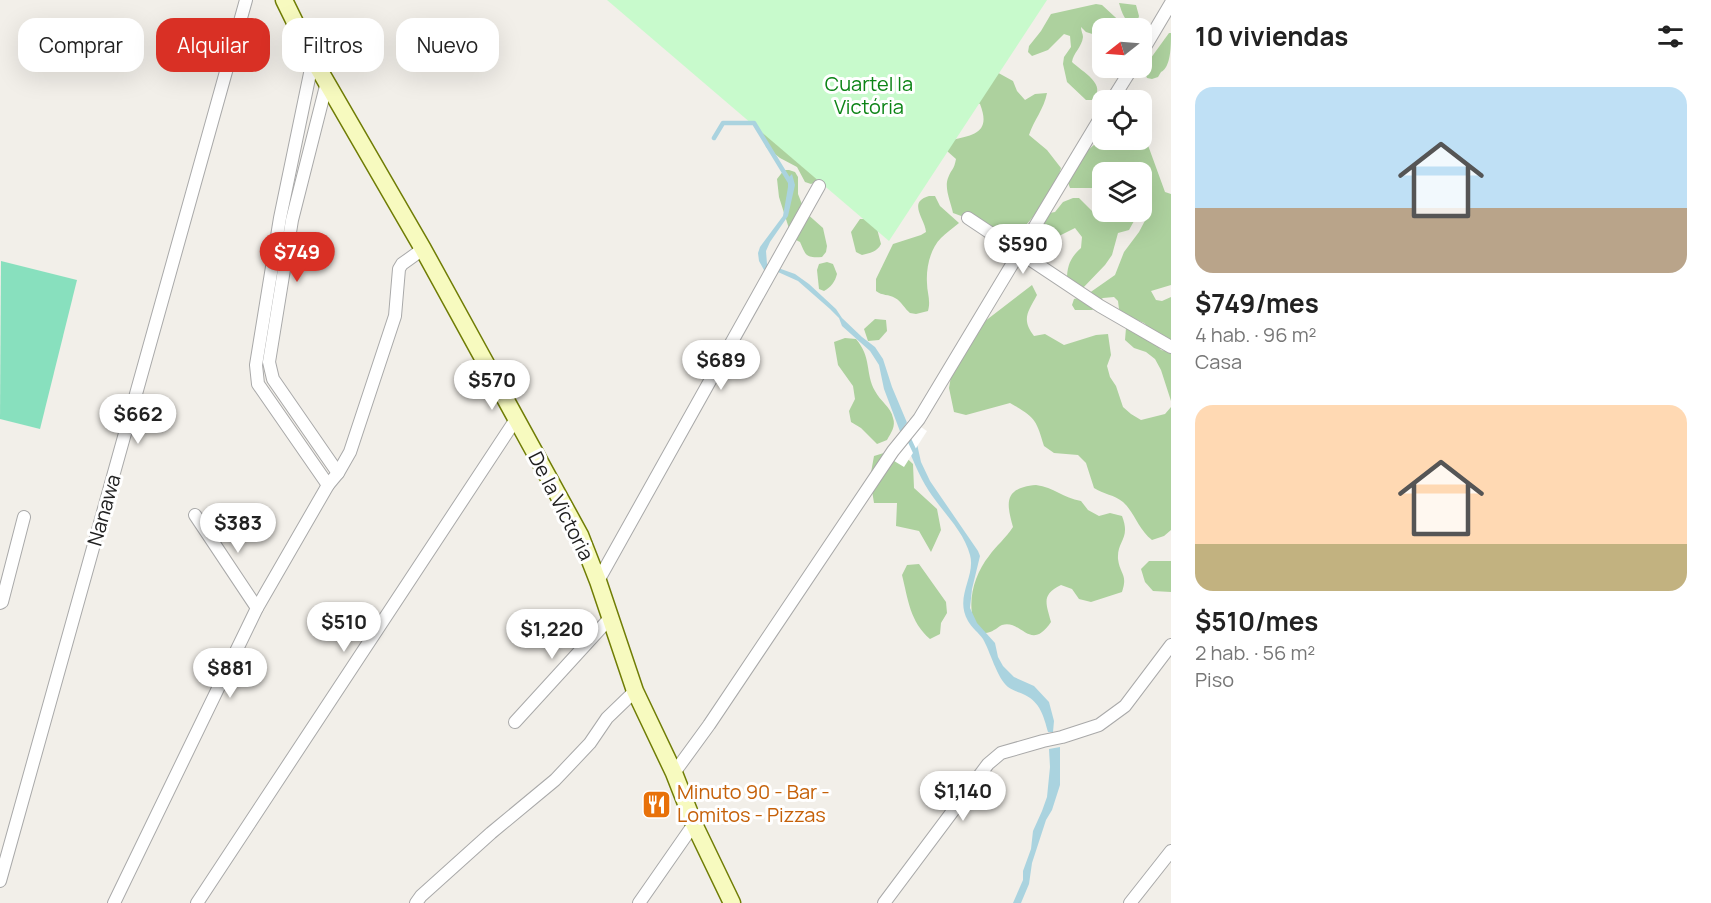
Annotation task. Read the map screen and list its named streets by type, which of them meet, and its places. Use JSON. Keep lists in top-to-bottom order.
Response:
{
  "streets": {
    "main road": ["De la Victoria"],
    "street": ["Nanawa"]
  },
  "parks": ["Cuartel la Victória"],
  "places": {
    "restaurant": ["Minuto 90 - Bar - Lomitos - Pizzas"]
  },
  "north": "left",
  "page": {
    "heading": "10 viviendas",
    "chip": [
      "Comprar",
      "Alquilar",
      "Filtros",
      "Nuevo"
    ],
    "list": [
      {
        "name": "$749/mes",
        "note": "4 hab. · 96 m² · Casa"
      },
      {
        "name": "$510/mes",
        "note": "2 hab. · 56 m² · Piso"
      }
    ],
    "price": [
      "$590",
      "$749",
      "$689",
      "$570",
      "$662",
      "$383",
      "$510",
      "$1,220",
      "$881",
      "$1,140"
    ]
  }
}
